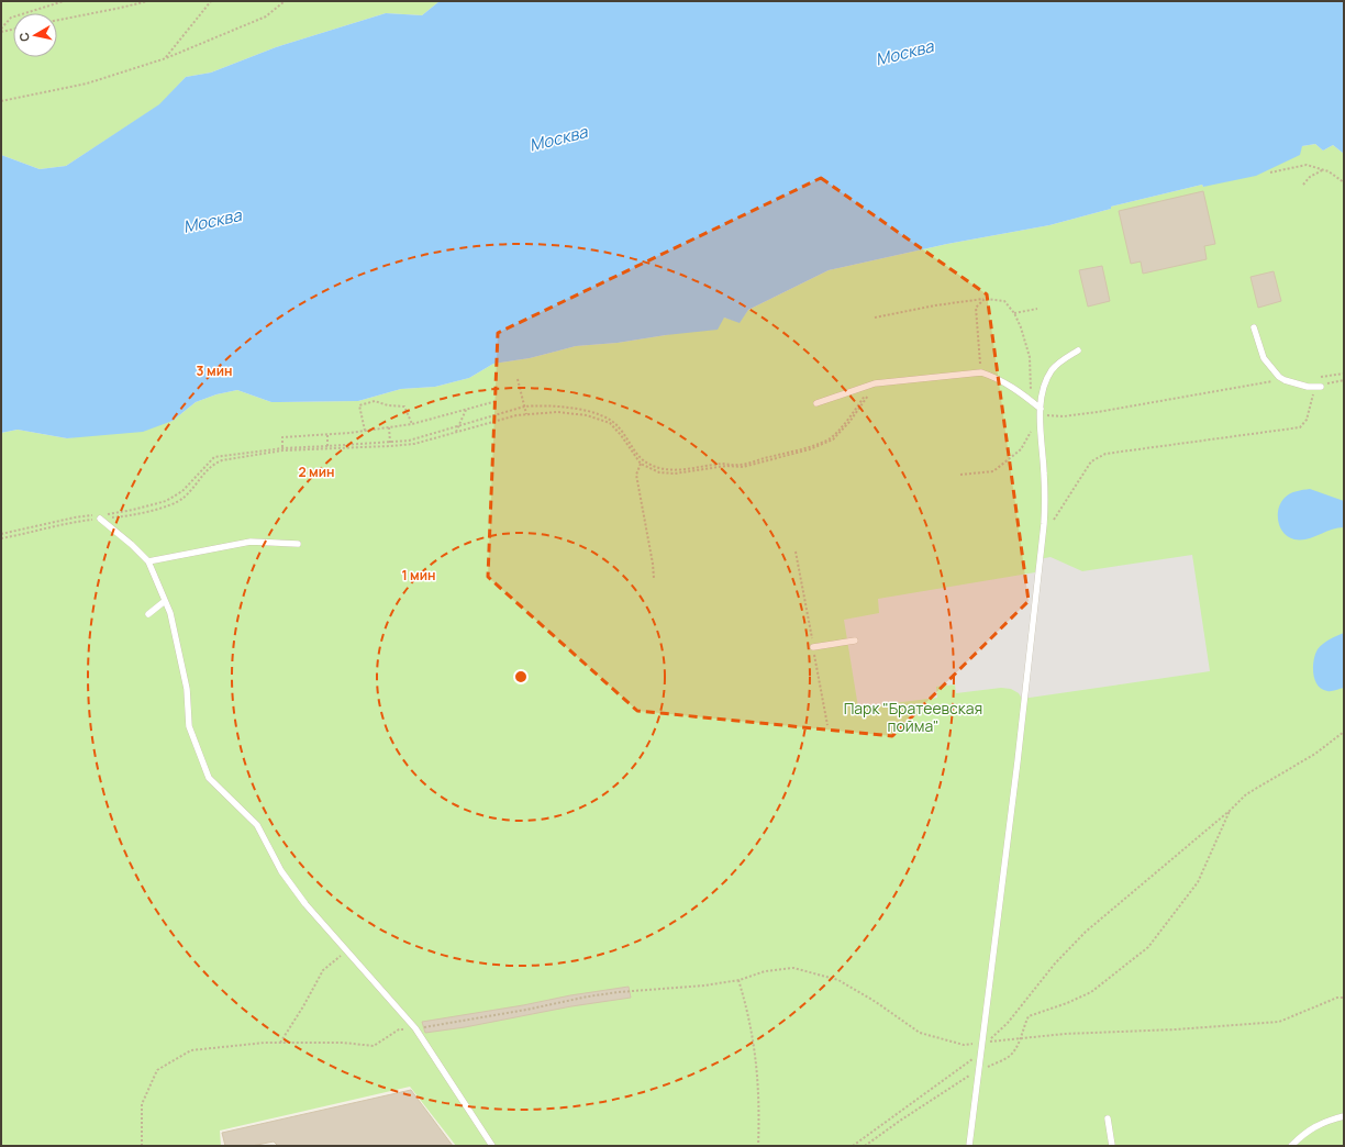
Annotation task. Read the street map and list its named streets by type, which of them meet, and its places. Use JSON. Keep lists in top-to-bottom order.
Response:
{
  "water": ["Москва"],
  "parks": ["Парк \"Братеевская пойма\""],
  "north": "left",
  "rings": ["3 мин", "2 мин", "1 мин"]
}
